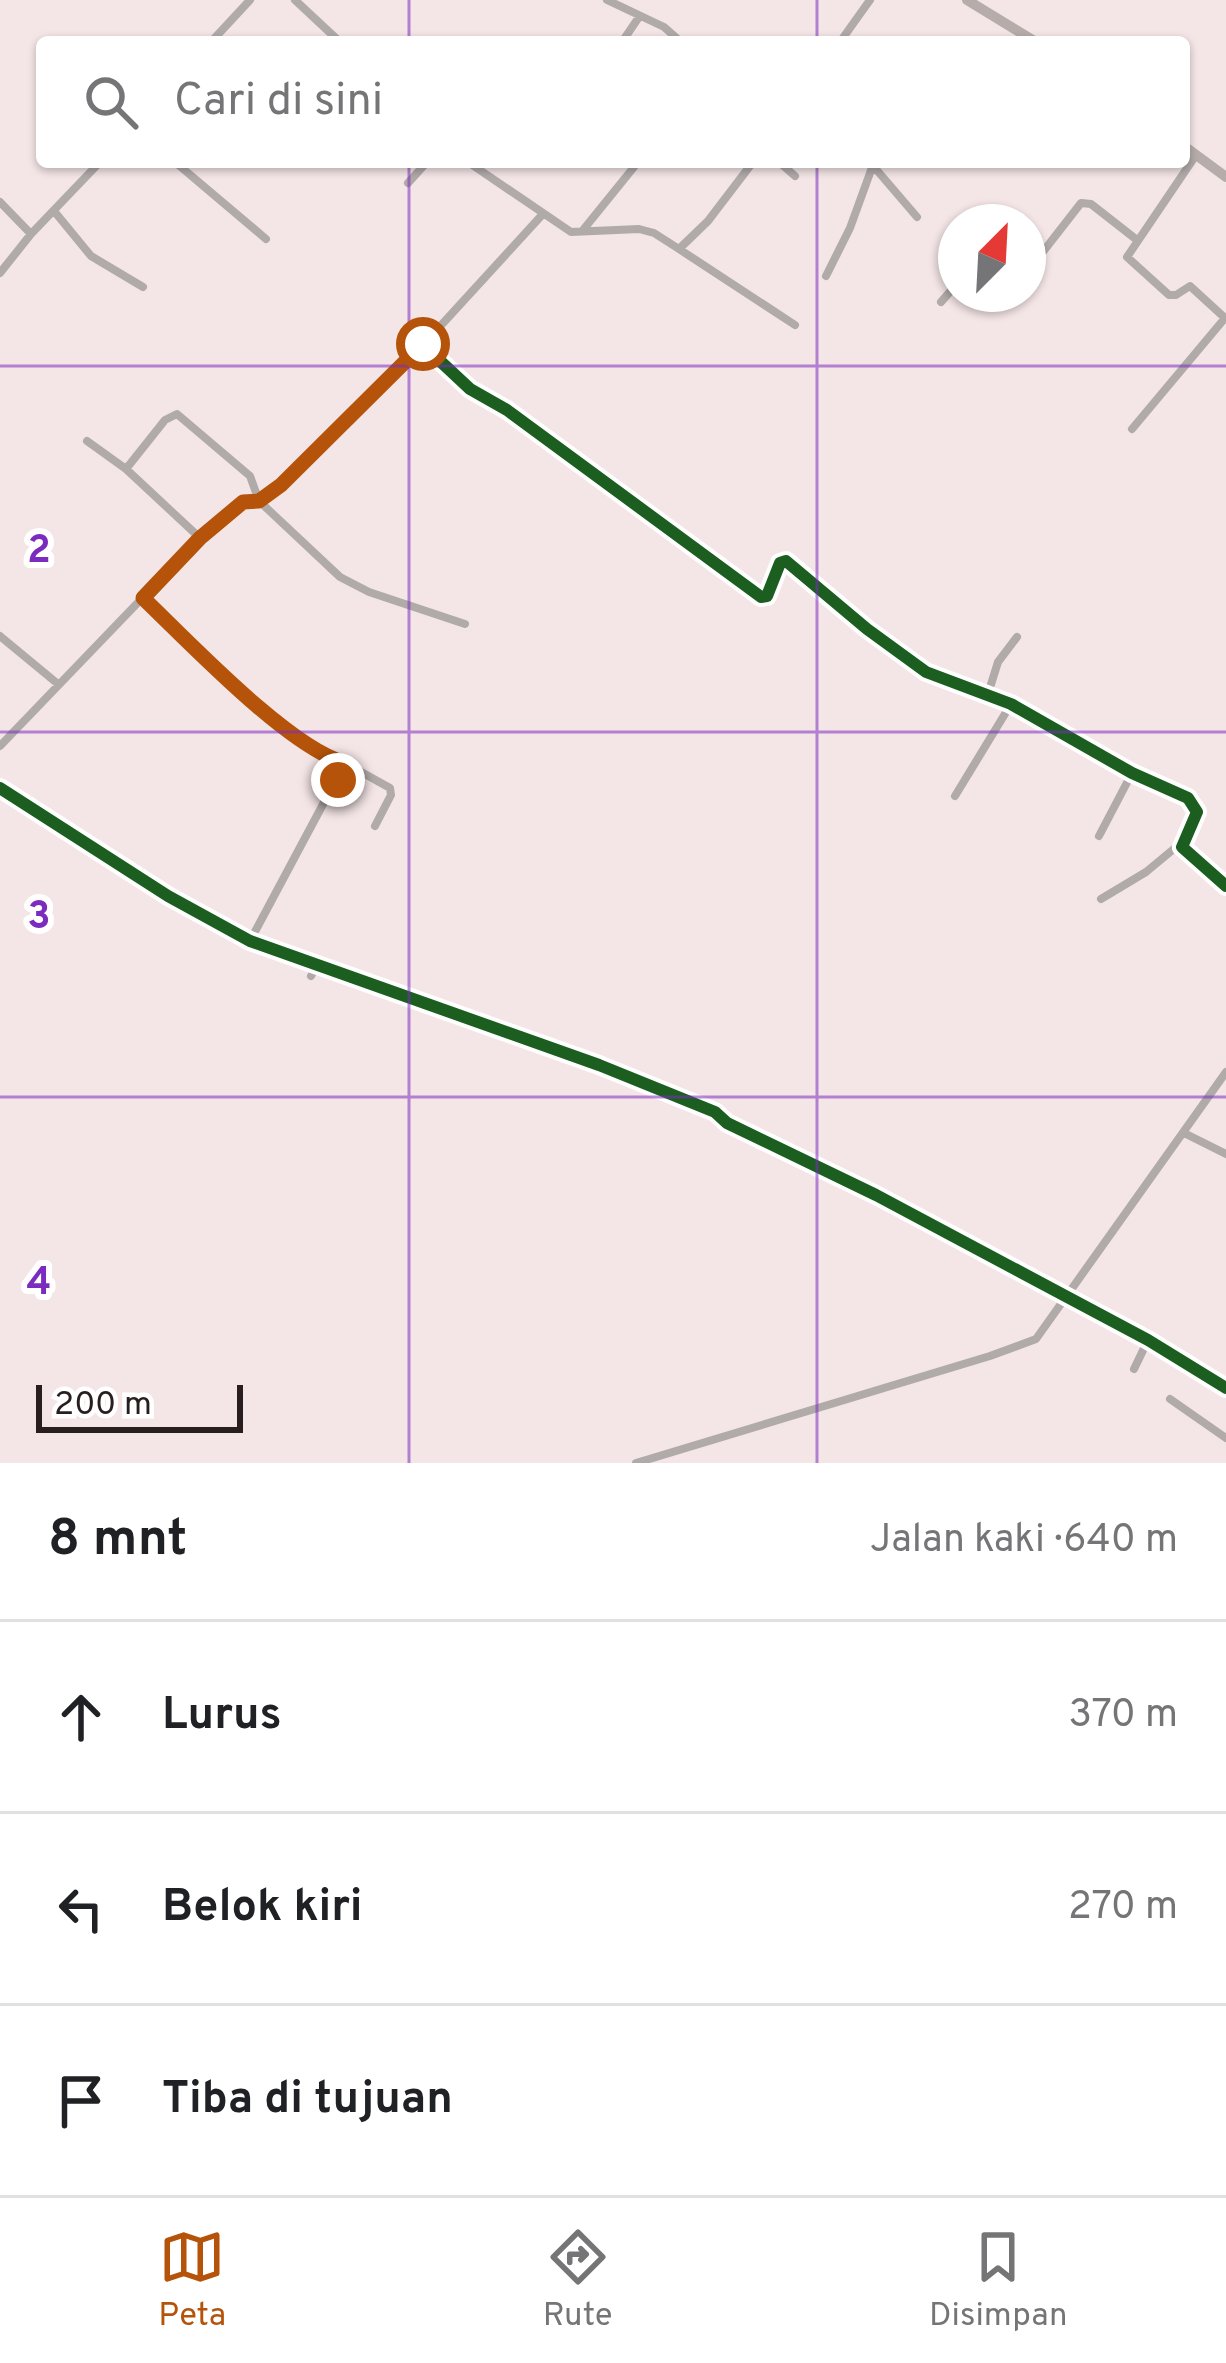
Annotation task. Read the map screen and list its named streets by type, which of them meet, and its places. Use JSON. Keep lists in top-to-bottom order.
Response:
{
  "scale_bar": "200 m",
  "north": "top right",
  "page": {
    "search": "Cari di sini",
    "scale": "200 m",
    "heading": ["8 mnt", "Jalan kaki · 640 m"],
    "list": [
      ["Lurus", "370 m"],
      ["Belok kiri", "270 m"],
      "Tiba di tujuan"
    ],
    "nav": ["Peta", "Rute", "Disimpan"]
  },
  "grid": {
    "rows": ["2", "3", "4"]
  }
}
